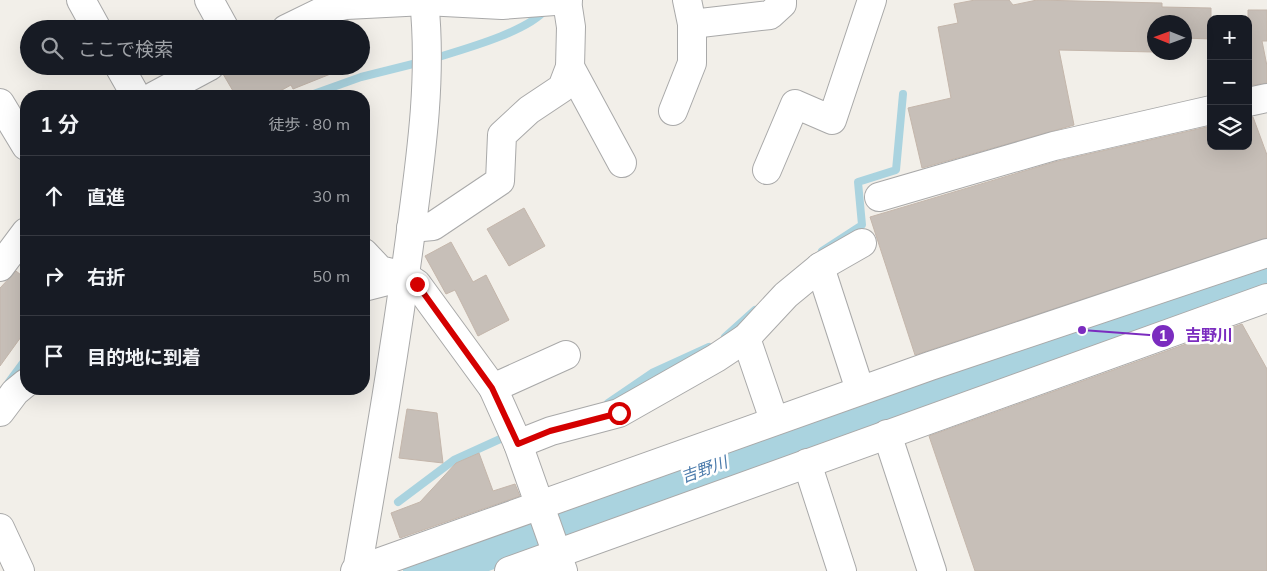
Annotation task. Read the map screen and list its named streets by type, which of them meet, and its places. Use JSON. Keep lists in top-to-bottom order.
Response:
{
  "water": ["吉野川"],
  "places": ["吉野川"],
  "north": "left",
  "page": {
    "map_buttons": ["+", "−"],
    "search": "ここで検索",
    "heading": ["1 分", "徒歩 · 80 m"],
    "list": [
      ["直進", "30 m"],
      ["右折", "50 m"],
      "目的地に到着"
    ]
  }
}
